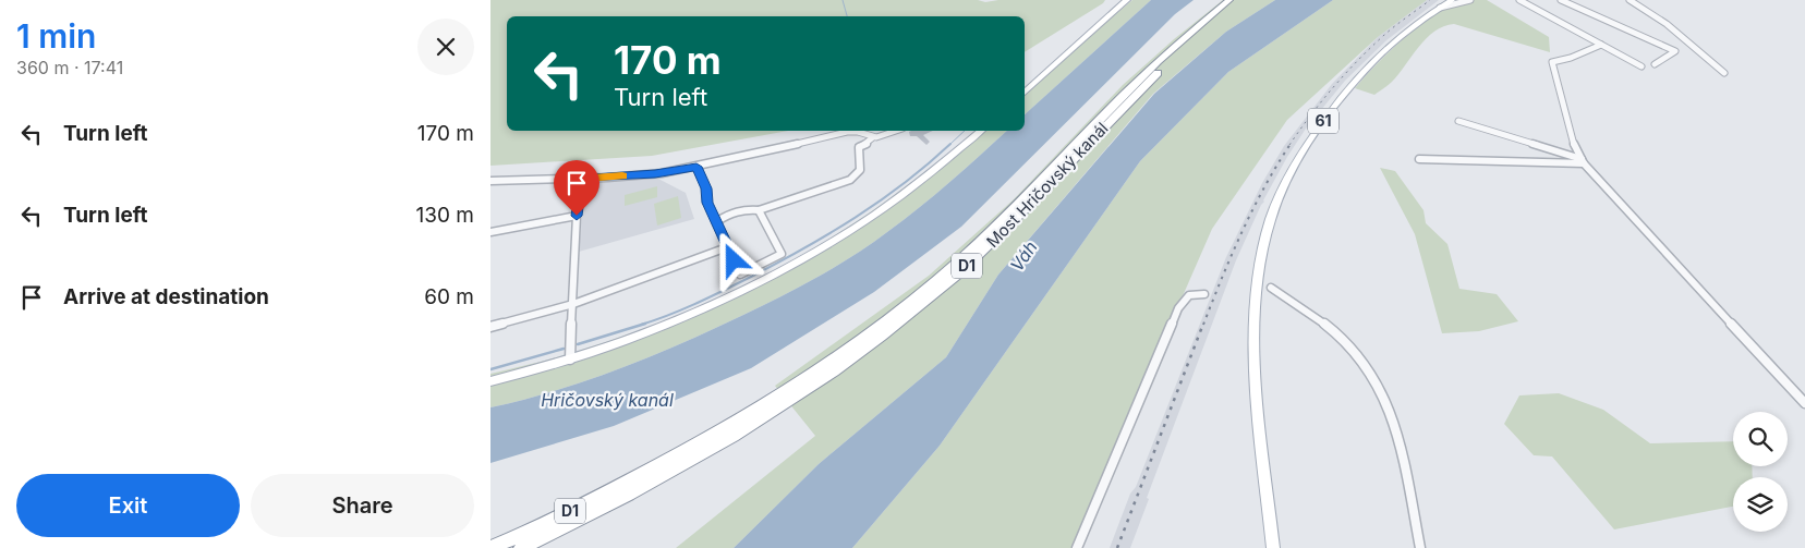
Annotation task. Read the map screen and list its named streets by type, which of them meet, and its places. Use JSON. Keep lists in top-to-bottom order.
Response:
{
  "streets": {
    "highway": ["Most Hričovský kanál", "D1"],
    "main road": ["61"]
  },
  "crossings": [
    ["Most Hričovský kanál", "D1"]
  ],
  "water": ["Váh", "Hričovský kanál"],
  "page": {
    "heading": ["1 min", "360 m · 17:41"],
    "turn": ["170 m", "Turn left"],
    "list": [
      {
        "name": "Turn left",
        "value": "170 m"
      },
      {
        "name": "Turn left",
        "value": "130 m"
      },
      {
        "name": "Arrive at destination",
        "value": "60 m"
      }
    ],
    "buttons": ["Exit", "Share"]
  }
}
